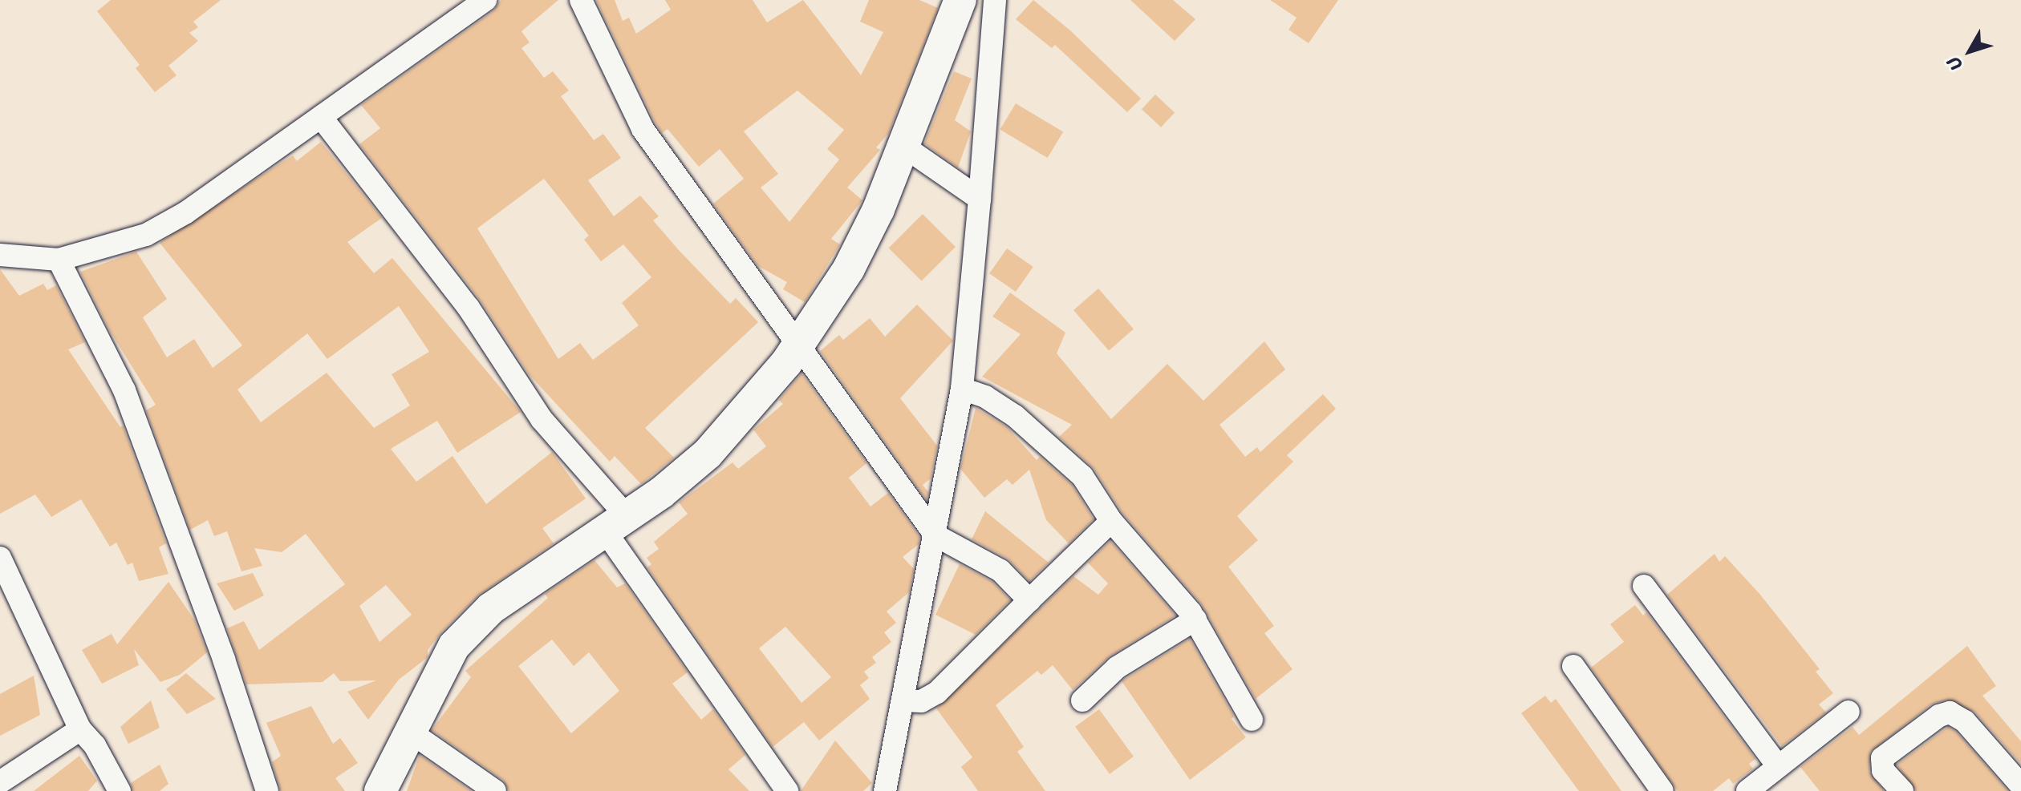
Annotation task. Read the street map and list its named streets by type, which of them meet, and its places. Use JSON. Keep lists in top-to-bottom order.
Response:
{
  "north": "bottom left"
}
